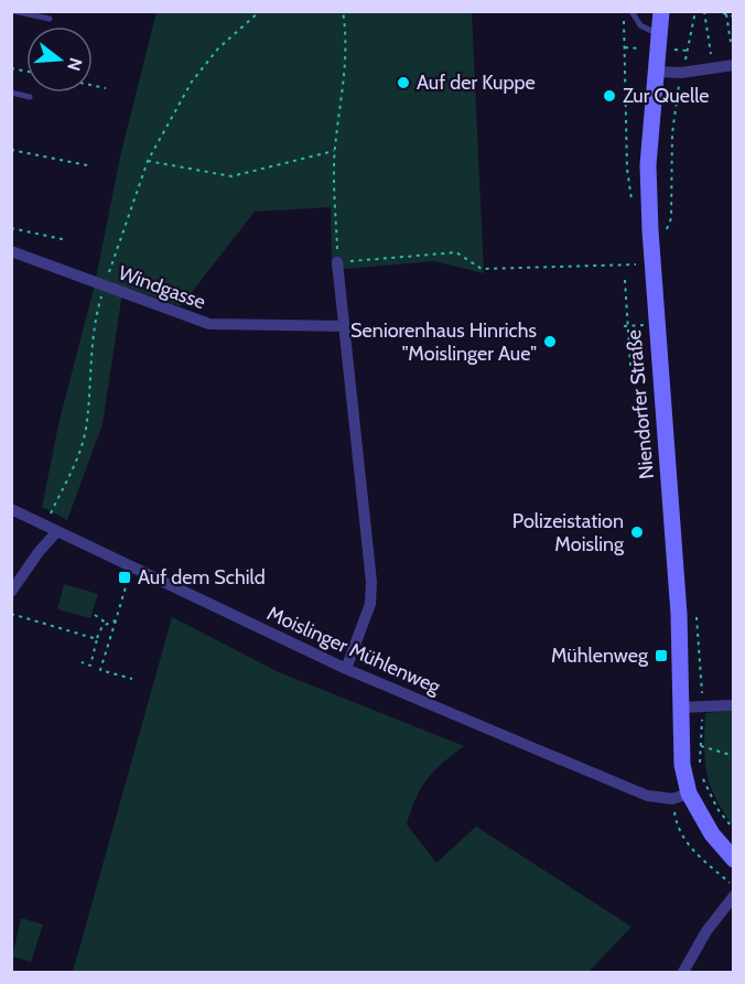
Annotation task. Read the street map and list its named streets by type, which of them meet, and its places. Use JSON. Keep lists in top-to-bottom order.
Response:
{
  "streets": {
    "main road": ["Niendorfer Straße"],
    "street": ["Windgasse", "Moislinger Mühlenweg"]
  },
  "crossings": [
    ["Niendorfer Straße", "Moislinger Mühlenweg"]
  ],
  "places": {
    "other": [
      "Auf der Kuppe",
      "Zur Quelle",
      "Seniorenhaus Hinrichs \"Moislinger Aue\"",
      "Polizeistation Moisling"
    ],
    "transit": ["Auf dem Schild", "Mühlenweg"]
  },
  "north": "right"
}
